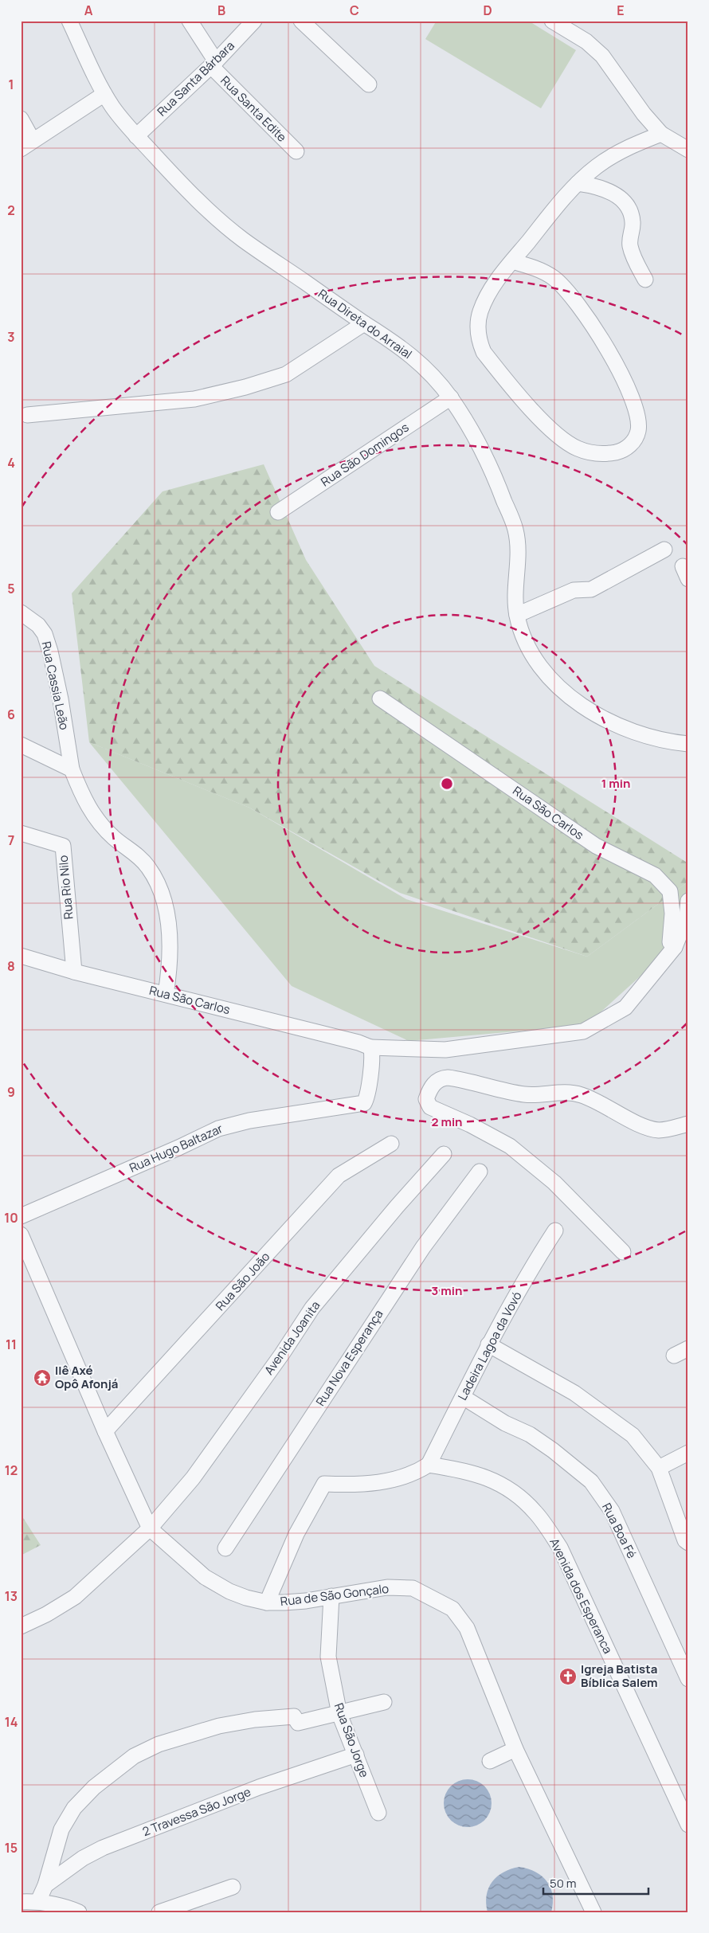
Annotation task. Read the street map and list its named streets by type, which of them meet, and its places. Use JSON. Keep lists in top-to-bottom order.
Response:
{
  "streets": {
    "street": [
      "Rua Santa Bárbara",
      "Rua Santa Edite",
      "Rua Direta do Arraial",
      "Rua São Domingos",
      "Rua Cassia Leão",
      "Rua São Carlos",
      "Rua Rio Nilo",
      "Rua Hugo Baltazar",
      "Rua São João",
      "Avenida Joanita",
      "Ladeira Lagoa da Vovó",
      "Rua Nova Esperança",
      "Rua Boa Fé",
      "Rua de São Gonçalo",
      "Avenida dos Esperanca",
      "Rua São Jorge",
      "2 Travessa São Jorge"
    ]
  },
  "crossings": [
    ["Rua Santa Bárbara", "Rua Santa Edite"],
    ["Rua Santa Bárbara", "Rua Direta do Arraial"],
    ["Rua Direta do Arraial", "Rua São Domingos"],
    ["Rua Cassia Leão", "Rua São Carlos"],
    ["Rua São Carlos", "Rua Rio Nilo"],
    ["Rua São Carlos", "Rua Hugo Baltazar"],
    ["Rua São João", "Rua de São Gonçalo"],
    ["Avenida Joanita", "Rua de São Gonçalo"],
    ["Ladeira Lagoa da Vovó", "Rua Boa Fé"],
    ["Ladeira Lagoa da Vovó", "Avenida dos Esperanca"],
    ["Rua de São Gonçalo", "Rua São Jorge"],
    ["Rua São Jorge", "2 Travessa São Jorge"]
  ],
  "places": {
    "temple": ["Ilê Axé Opô Afonjá"],
    "church": ["Igreja Batista Bíblica Salem"]
  },
  "scale_bar": "50 m",
  "grid": {
    "columns": [
      "A",
      "B",
      "C",
      "D",
      "E"
    ],
    "rows": [
      "1",
      "2",
      "3",
      "4",
      "5",
      "6",
      "7",
      "8",
      "9",
      "10",
      "11",
      "12",
      "13",
      "14",
      "15"
    ]
  },
  "rings": ["1 min", "2 min", "3 min"]
}
